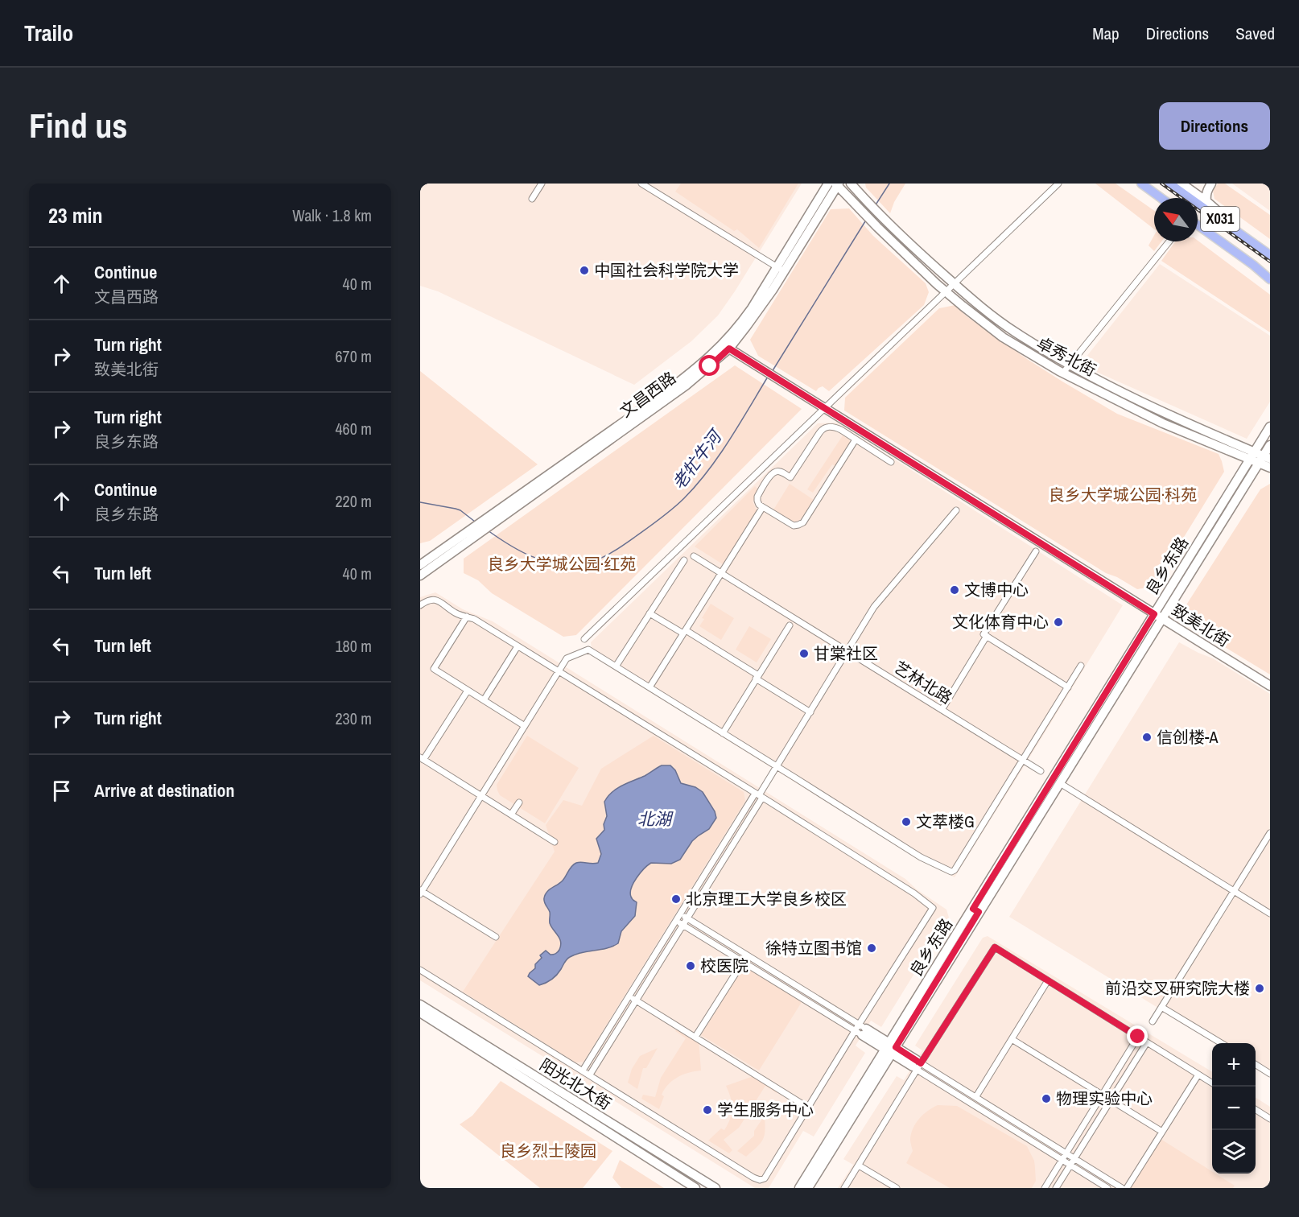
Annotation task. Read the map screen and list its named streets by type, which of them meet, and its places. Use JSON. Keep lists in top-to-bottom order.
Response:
{
  "streets": {
    "main road": [
      "X031",
      "卓秀北街",
      "文昌西路",
      "良乡东路",
      "致美北街",
      "阳光北大街"
    ],
    "street": ["艺林北路"]
  },
  "crossings": [
    ["卓秀北街", "文昌西路"],
    ["卓秀北街", "良乡东路"],
    ["文昌西路", "致美北街"],
    ["良乡东路", "致美北街"]
  ],
  "water": ["老牤牛河", "北湖"],
  "parks": ["良乡大学城公园·科苑", "良乡大学城公园·红苑", "良乡烈士陵园"],
  "places": [
    "中国社会科学院大学",
    "文博中心",
    "文化体育中心",
    "甘棠社区",
    "信创楼-A",
    "文萃楼G",
    "北京理工大学良乡校区",
    "徐特立图书馆",
    "校医院",
    "前沿交叉研究院大楼",
    "物理实验中心",
    "学生服务中心"
  ],
  "north": "top left",
  "page": {
    "header": "Trailo",
    "nav": ["Map", "Directions", "Saved"],
    "buttons": "Directions",
    "title": "Find us",
    "heading": ["23 min", "Walk · 1.8 km"],
    "list": [
      ["Continue", "文昌西路", "40 m"],
      ["Turn right", "致美北街", "670 m"],
      ["Turn right", "良乡东路", "460 m"],
      ["Continue", "良乡东路", "220 m"],
      ["Turn left", "40 m"],
      ["Turn left", "180 m"],
      ["Turn right", "230 m"],
      "Arrive at destination"
    ],
    "map_buttons": ["+", "−"]
  }
}
